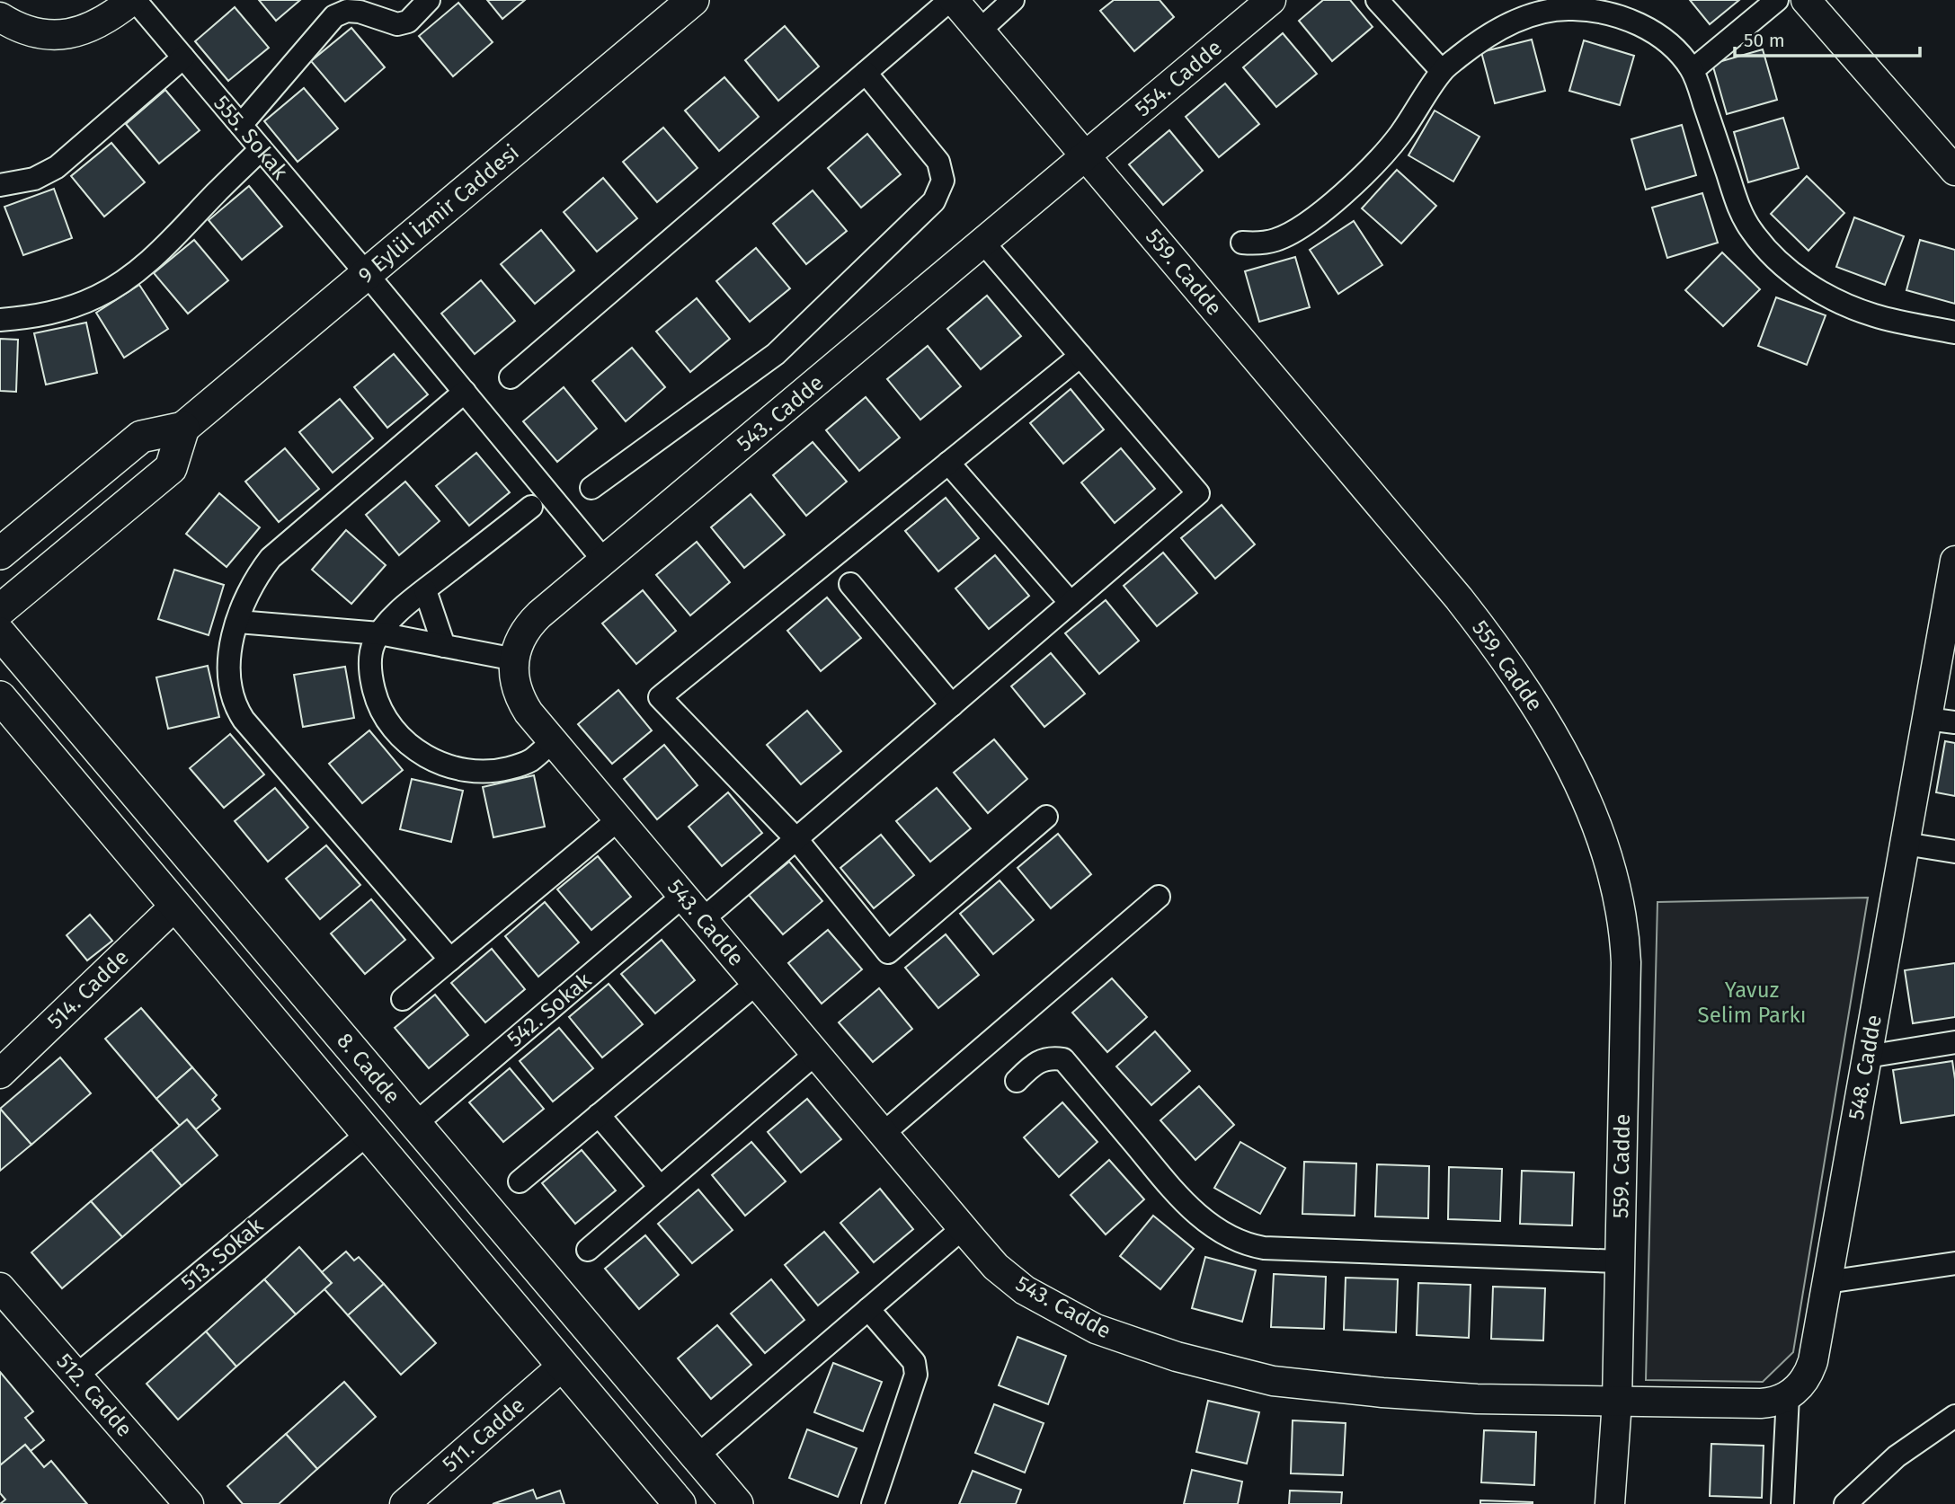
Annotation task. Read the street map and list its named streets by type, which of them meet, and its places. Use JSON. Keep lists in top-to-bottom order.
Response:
{
  "streets": {
    "main road": ["9 Eylül İzmir Caddesi", "8. Cadde"],
    "street": [
      "554. Cadde",
      "555. Sokak",
      "559. Cadde",
      "543. Cadde",
      "514. Cadde",
      "542. Sokak",
      "548. Cadde",
      "513. Sokak",
      "512. Cadde",
      "511. Cadde"
    ]
  },
  "crossings": [
    ["554. Cadde", "559. Cadde"],
    ["554. Cadde", "543. Cadde"],
    ["555. Sokak", "9 Eylül İzmir Caddesi"],
    ["555. Sokak", "543. Cadde"],
    ["559. Cadde", "543. Cadde"],
    ["543. Cadde", "542. Sokak"],
    ["514. Cadde", "8. Cadde"],
    ["542. Sokak", "8. Cadde"],
    ["8. Cadde", "513. Sokak"],
    ["8. Cadde", "511. Cadde"],
    ["513. Sokak", "512. Cadde"]
  ],
  "parks": ["Yavuz Selim Parkı"],
  "scale_bar": "50 m"
}
